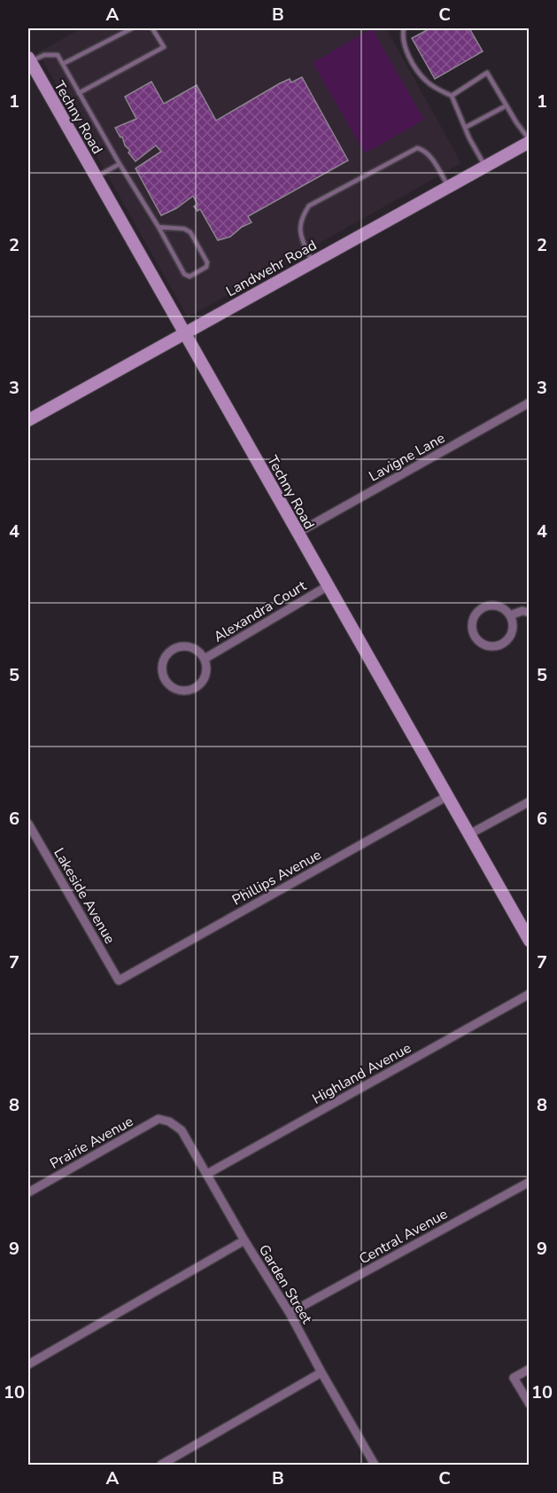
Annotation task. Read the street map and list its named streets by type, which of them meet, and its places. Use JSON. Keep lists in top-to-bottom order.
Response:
{
  "streets": {
    "main road": ["Techny Road", "Landwehr Road"],
    "street": [
      "Lavigne Lane",
      "Alexandra Court",
      "Phillips Avenue",
      "Lakeside Avenue",
      "Highland Avenue",
      "Prairie Avenue",
      "Central Avenue",
      "Garden Street"
    ]
  },
  "crossings": [
    ["Techny Road", "Landwehr Road"],
    ["Techny Road", "Lavigne Lane"],
    ["Techny Road", "Alexandra Court"],
    ["Techny Road", "Phillips Avenue"],
    ["Phillips Avenue", "Lakeside Avenue"],
    ["Highland Avenue", "Garden Street"],
    ["Prairie Avenue", "Garden Street"],
    ["Central Avenue", "Garden Street"]
  ],
  "grid": {
    "columns": ["A", "B", "C"],
    "rows": [
      "1",
      "2",
      "3",
      "4",
      "5",
      "6",
      "7",
      "8",
      "9",
      "10"
    ]
  }
}
